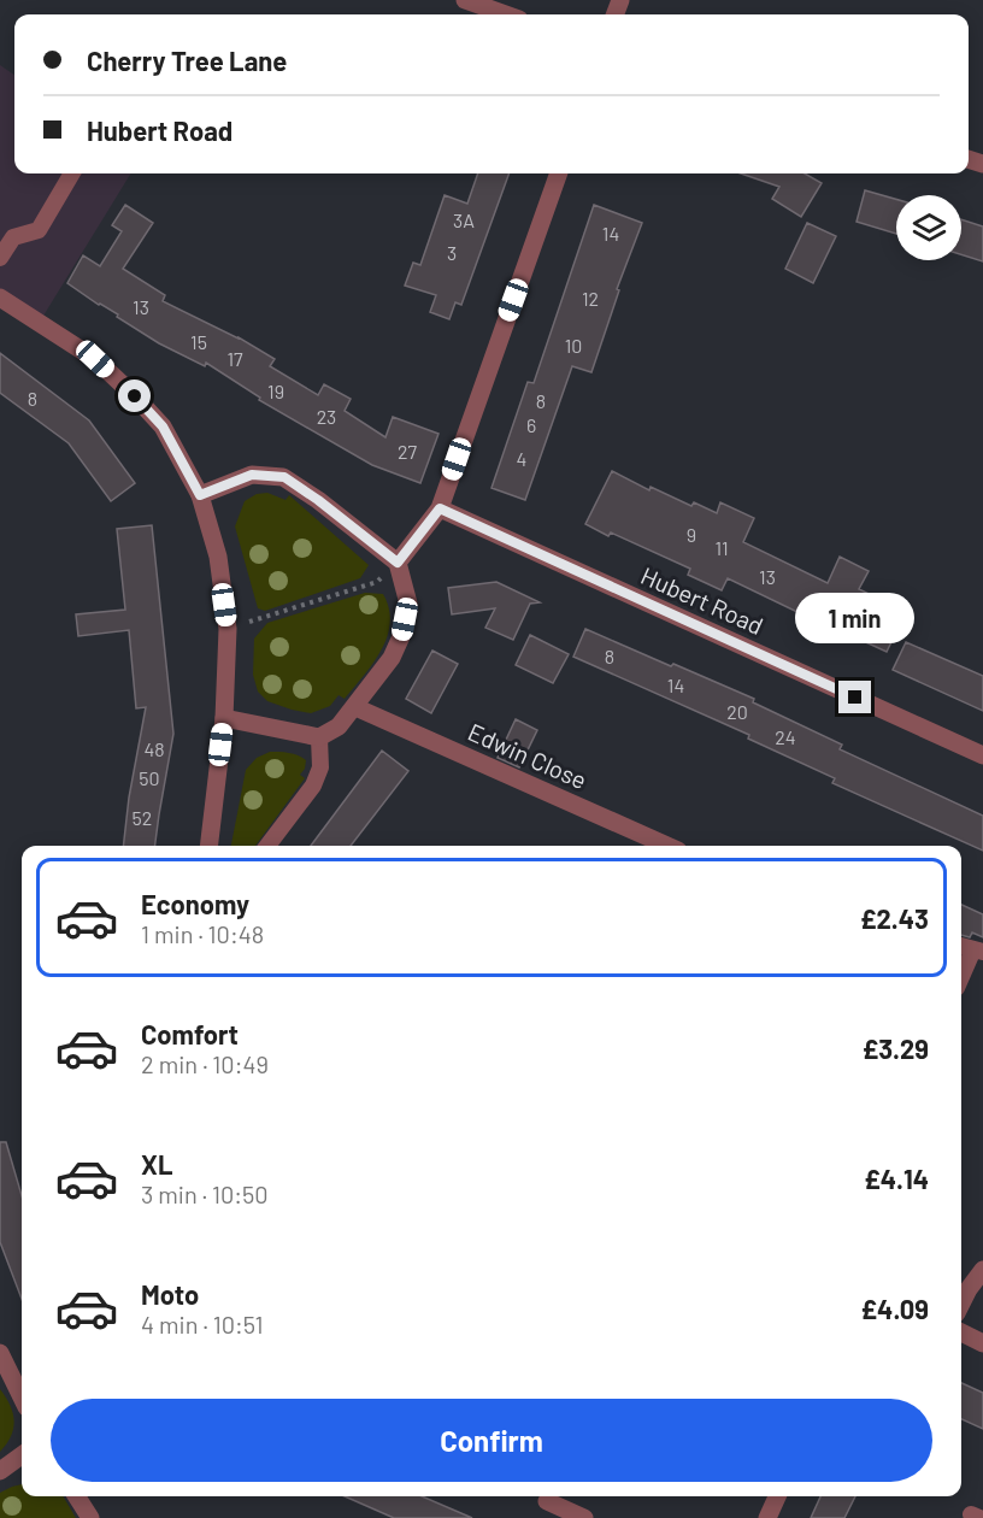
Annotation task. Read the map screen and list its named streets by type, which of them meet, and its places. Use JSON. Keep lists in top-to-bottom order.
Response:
{
  "streets": {
    "street": ["Hubert Road", "Edwin Close"]
  },
  "house_numbers": [
    "3A",
    "14",
    "3",
    "12",
    "13",
    "15",
    "10",
    "17",
    "19",
    "8",
    "8",
    "23",
    "6",
    "27",
    "4",
    "9",
    "11",
    "13",
    "8",
    "14",
    "20",
    "24",
    "48",
    "50",
    "52"
  ],
  "page": {
    "banner": ["Cherry Tree Lane", "Hubert Road"],
    "bubble": "1 min",
    "list": [
      {
        "name": "Economy",
        "note": "1 min · 10:48",
        "value": "£2.43"
      },
      {
        "name": "Comfort",
        "note": "2 min · 10:49",
        "value": "£3.29"
      },
      {
        "name": "XL",
        "note": "3 min · 10:50",
        "value": "£4.14"
      },
      {
        "name": "Moto",
        "note": "4 min · 10:51",
        "value": "£4.09"
      }
    ],
    "buttons": "Confirm"
  }
}
